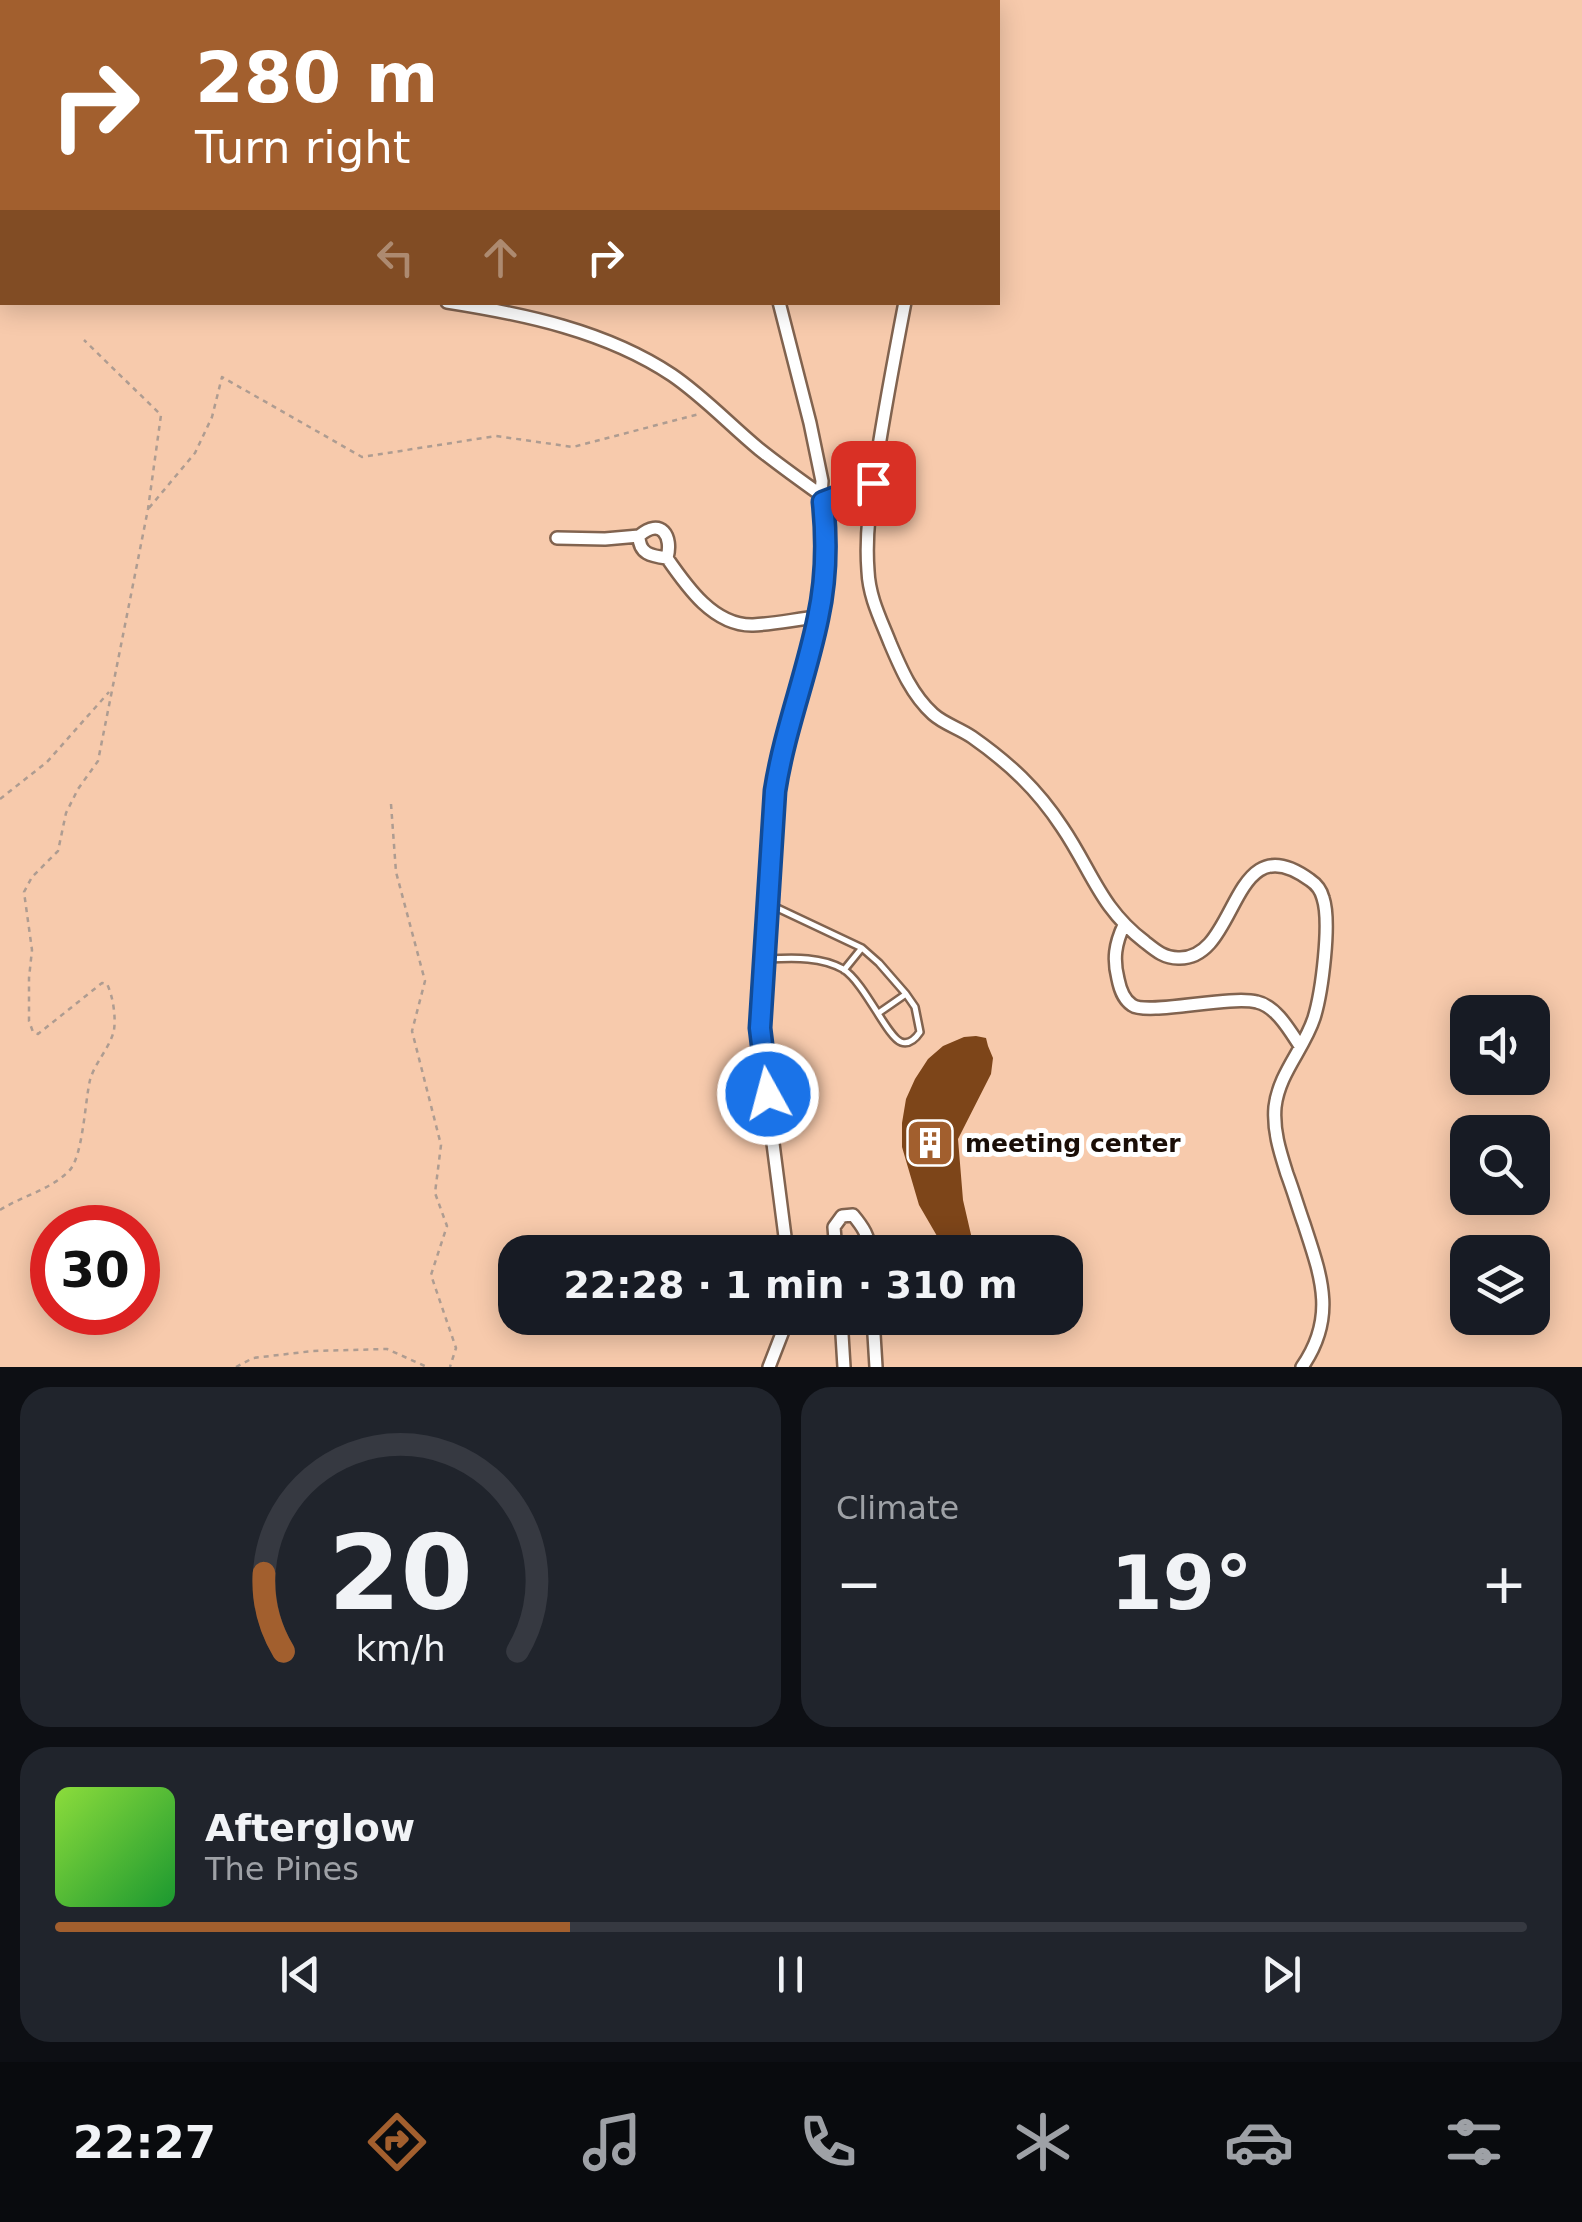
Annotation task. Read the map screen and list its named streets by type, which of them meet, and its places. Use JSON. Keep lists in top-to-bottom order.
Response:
{
  "places": {
    "building": ["meeting center"]
  },
  "page": {
    "turn": ["280 m", "Turn right"],
    "limit": "30",
    "trip": "22:28 · 1 min · 310 m",
    "tile": "Climate",
    "heat": ["−", "19°", "+"],
    "song": ["Afterglow", "The Pines"],
    "tabs": "22:27",
    "gauge": ["20", "km/h"]
  }
}
